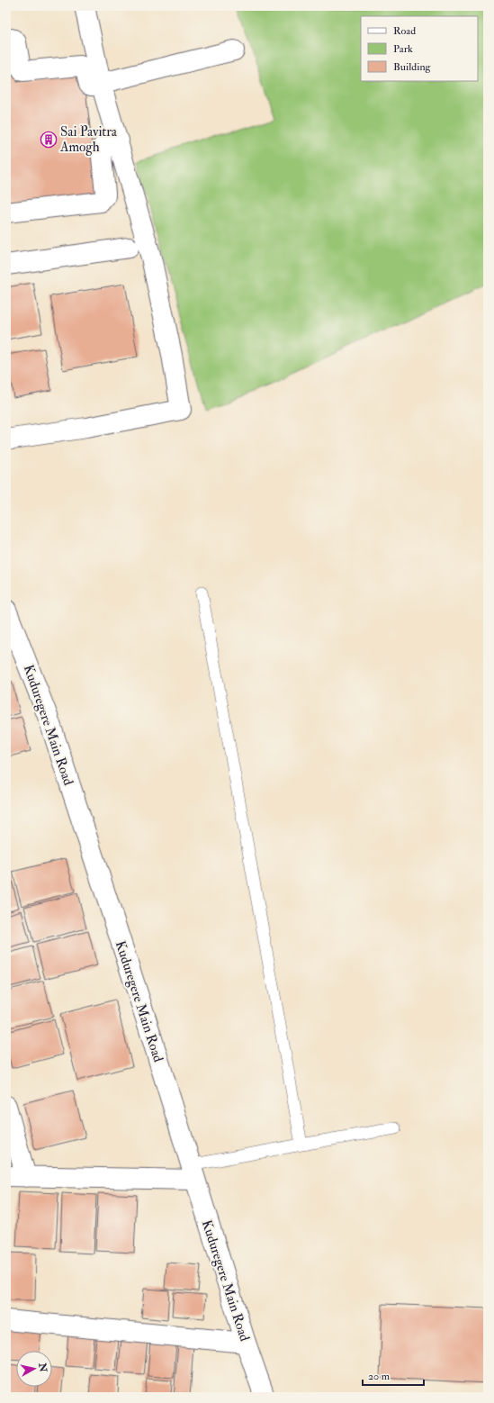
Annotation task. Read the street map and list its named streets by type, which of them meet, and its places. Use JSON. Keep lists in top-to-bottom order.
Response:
{
  "streets": {
    "street": ["Kuduregere Main Road"]
  },
  "places": {
    "building": ["Sai Pavitra Amogh"]
  },
  "legend": ["Road", "Park", "Building"],
  "scale_bar": "20 m",
  "north": "right"
}
